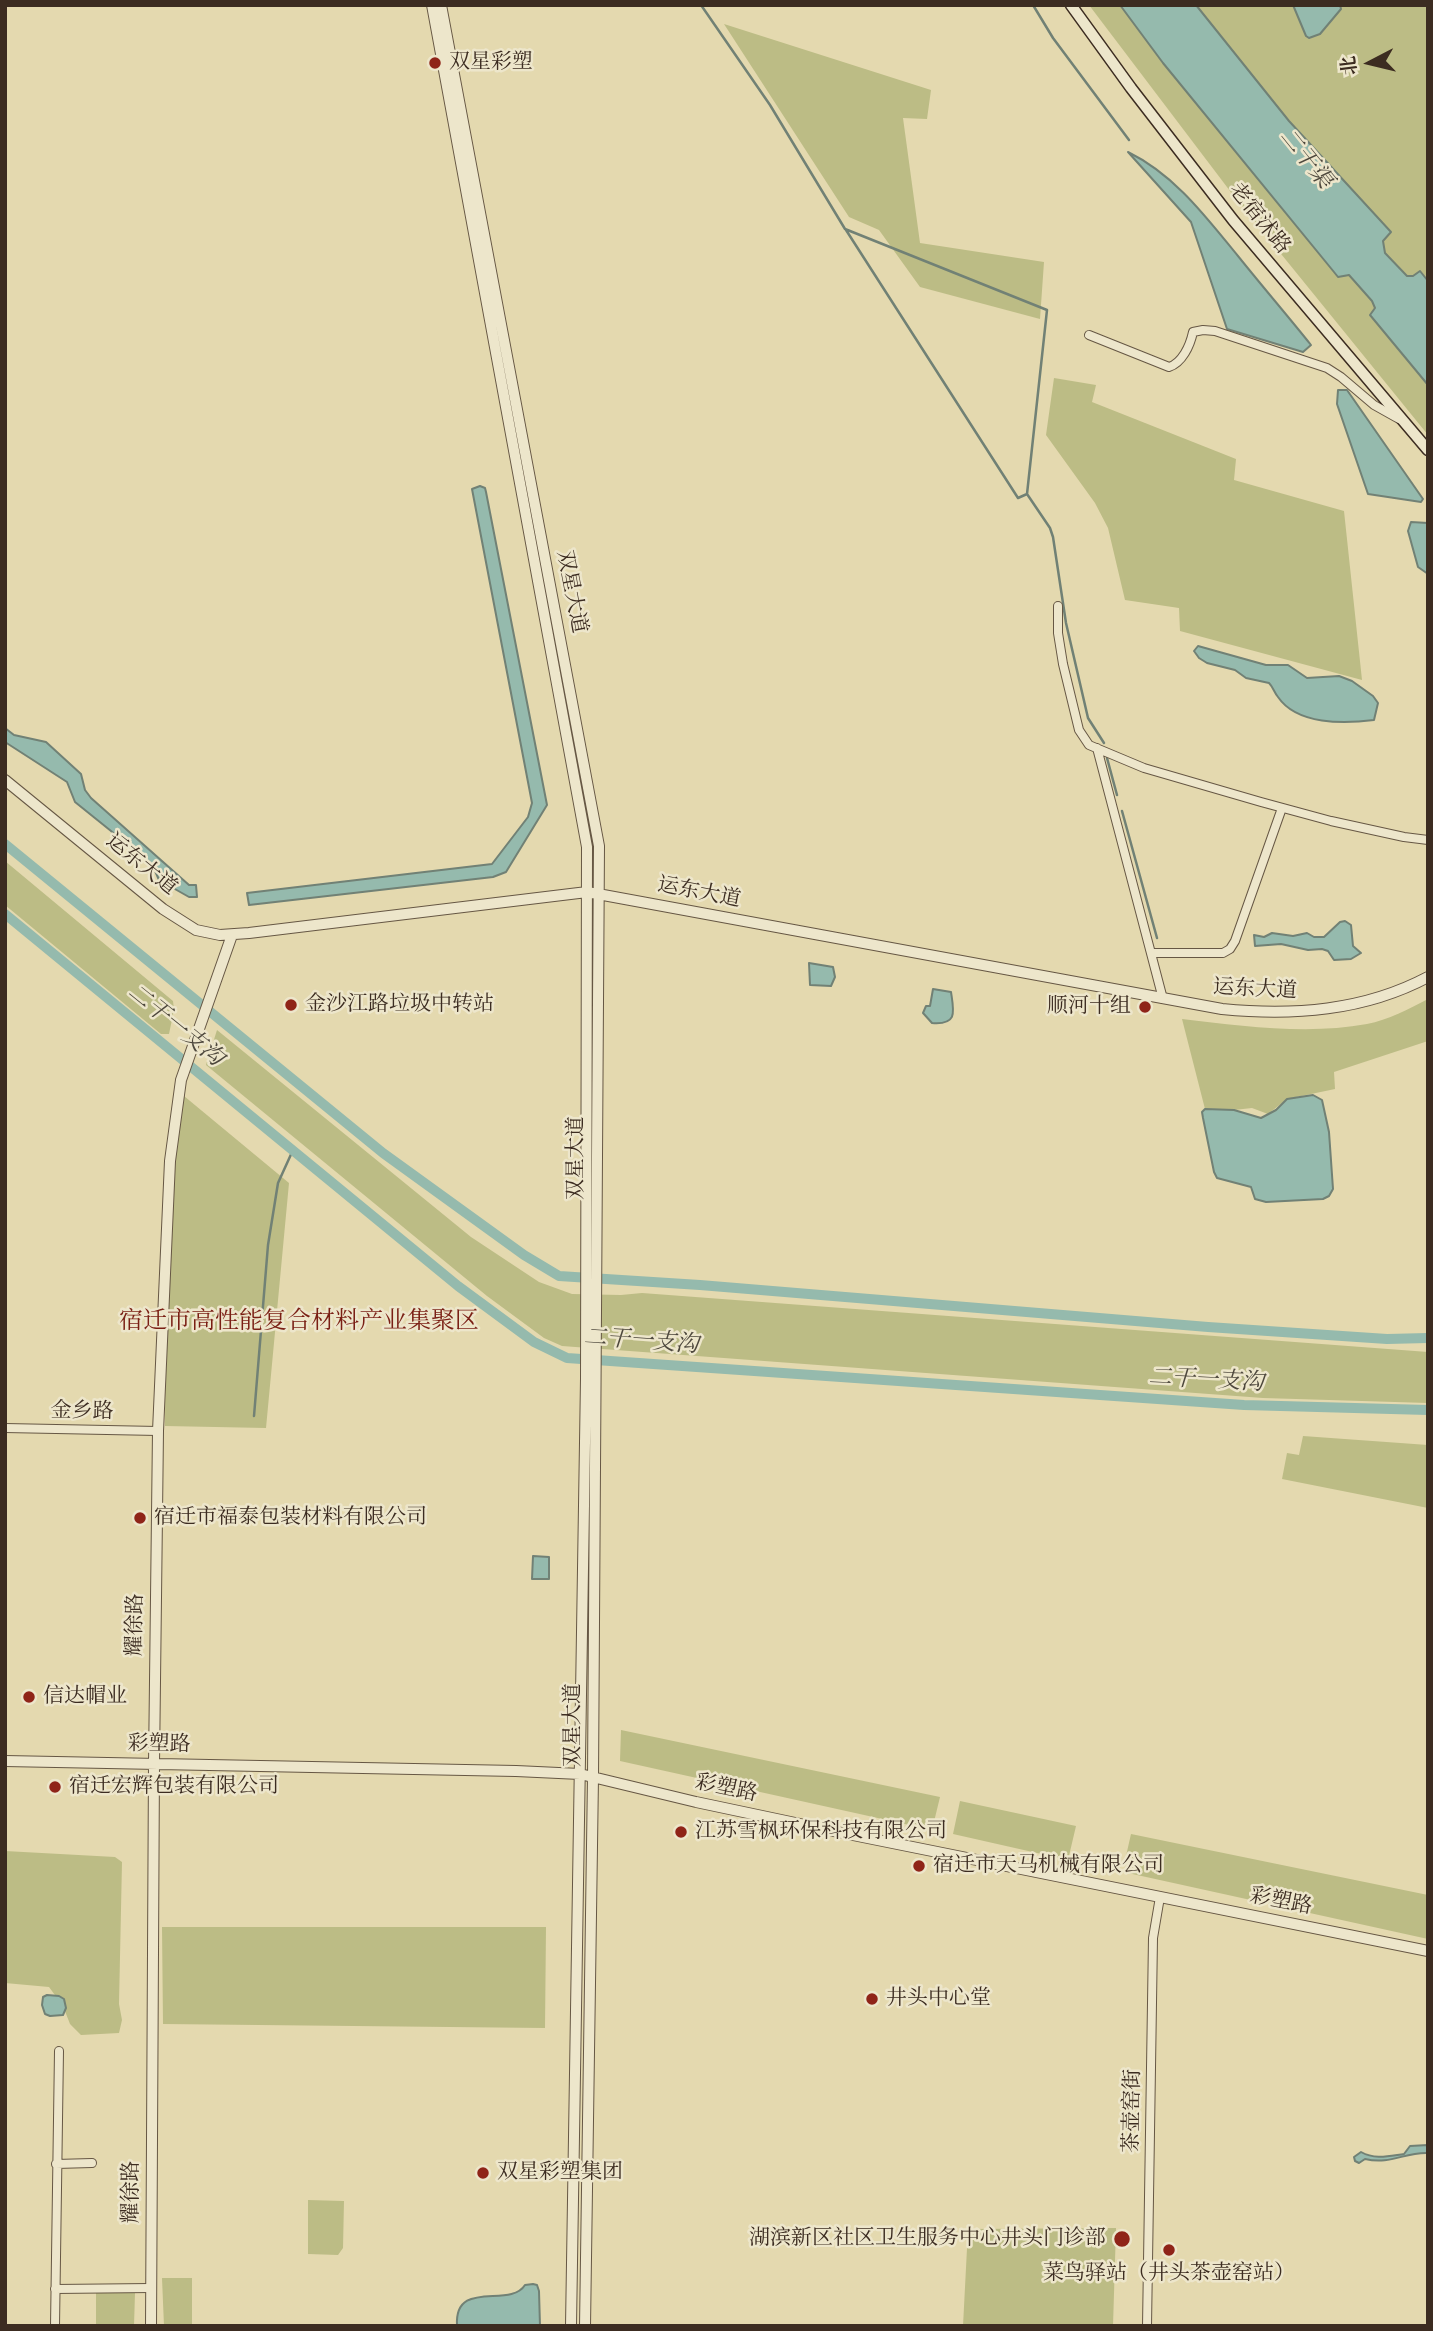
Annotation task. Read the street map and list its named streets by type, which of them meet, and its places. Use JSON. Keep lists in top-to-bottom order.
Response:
{
  "streets": {
    "main road": ["老宿沭路"],
    "street": [
      "双星大道",
      "运东大道",
      "金乡路",
      "耀徐路",
      "彩塑路",
      "茶壶窑街"
    ]
  },
  "crossings": [
    ["双星大道", "运东大道"],
    ["双星大道", "彩塑路"],
    ["运东大道", "耀徐路"],
    ["金乡路", "耀徐路"],
    ["耀徐路", "彩塑路"],
    ["彩塑路", "茶壶窑街"]
  ],
  "districts": ["宿迁市高性能复合材料产业集聚区"],
  "water": ["二干渠", "二干一支沟"],
  "places": [
    "双星彩塑",
    "金沙江路垃圾中转站",
    "顺河十组",
    "宿迁市福泰包装材料有限公司",
    "信达帽业",
    "宿迁宏辉包装有限公司",
    "江苏雪枫环保科技有限公司",
    "宿迁市天马机械有限公司",
    "井头中心堂",
    "双星彩塑集团",
    "湖滨新区社区卫生服务中心井头门诊部",
    "菜鸟驿站（井头茶壶窑站）"
  ],
  "north": "left"
}
